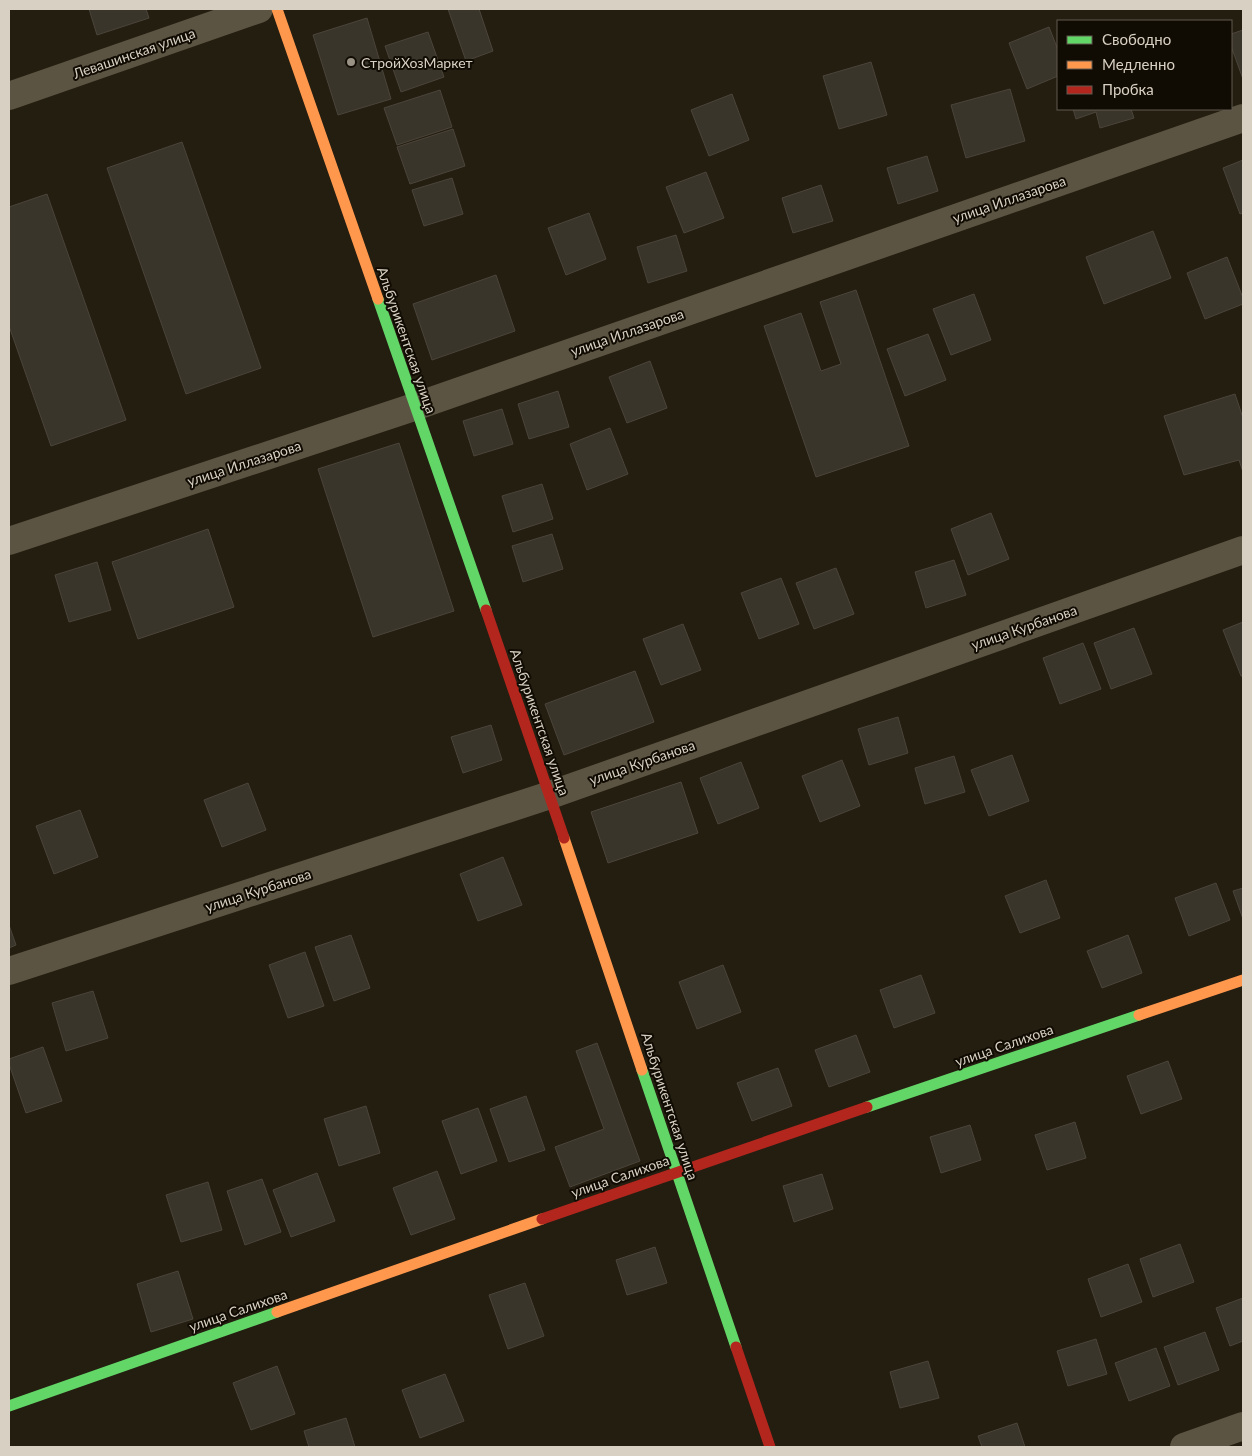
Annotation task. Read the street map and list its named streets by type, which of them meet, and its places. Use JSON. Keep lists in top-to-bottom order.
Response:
{
  "streets": {
    "street": [
      "Левашинская улица",
      "улица Иллазарова",
      "Альбурикентская улица",
      "улица Курбанова",
      "улица Салихова"
    ]
  },
  "crossings": [
    ["улица Иллазарова", "Альбурикентская улица"],
    ["Альбурикентская улица", "улица Курбанова"],
    ["Альбурикентская улица", "улица Салихова"]
  ],
  "places": ["СтройХозМаркет"],
  "legend": ["Свободно", "Медленно", "Пробка"]
}
